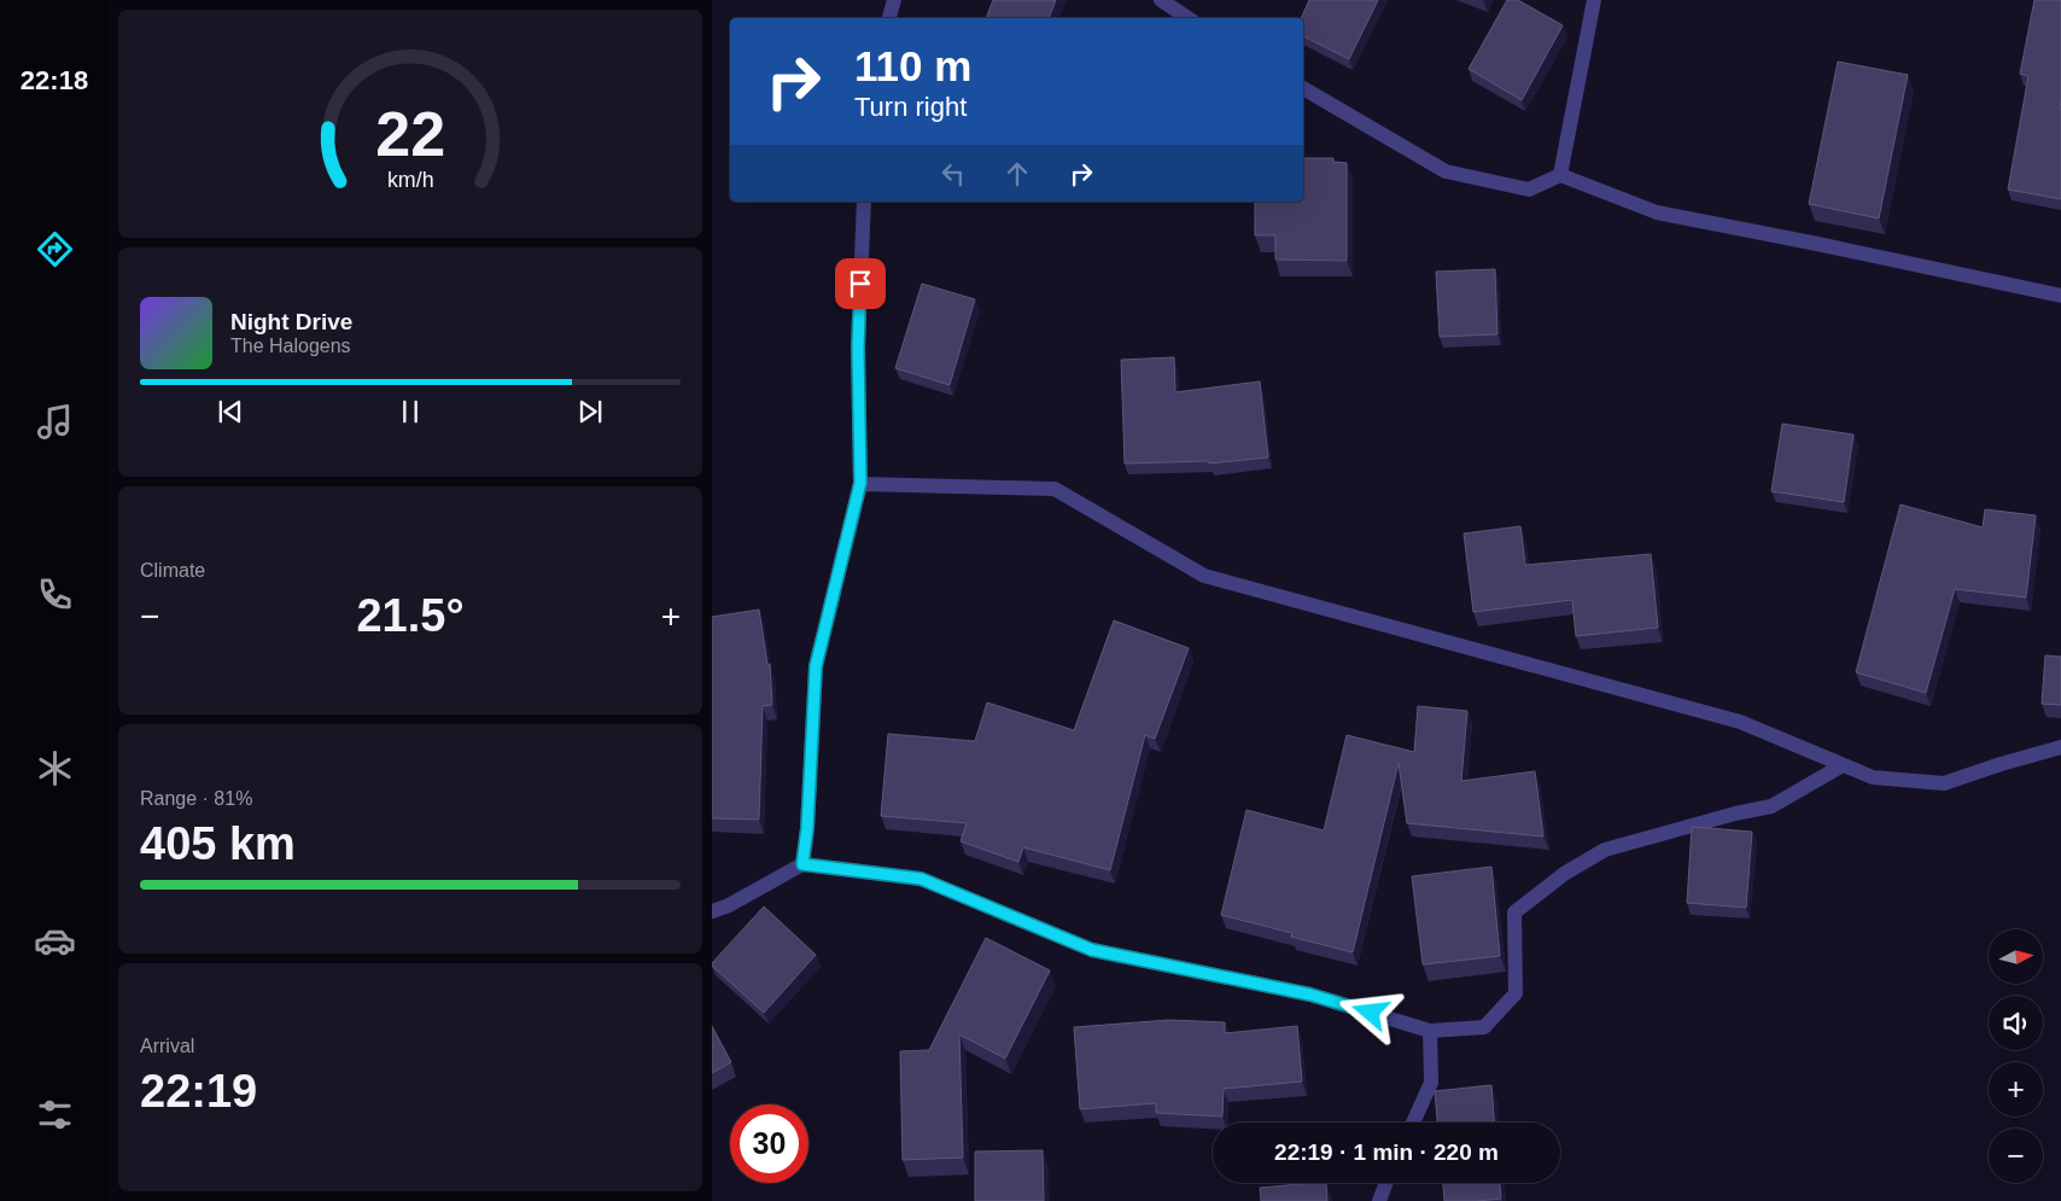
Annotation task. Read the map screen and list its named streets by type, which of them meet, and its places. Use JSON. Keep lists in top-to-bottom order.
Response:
{
  "north": "right",
  "page": {
    "tabs": "22:18",
    "turn": ["110 m", "Turn right"],
    "song": ["Night Drive", "The Halogens"],
    "tile": [
      "Climate",
      ["Range · 81%", "405 km"],
      ["Arrival", "22:19"]
    ],
    "heat": ["−", "21.5°", "+"],
    "map_buttons": ["+", "−"],
    "limit": "30",
    "trip": "22:19 · 1 min · 220 m",
    "gauge": ["22", "km/h"]
  }
}
